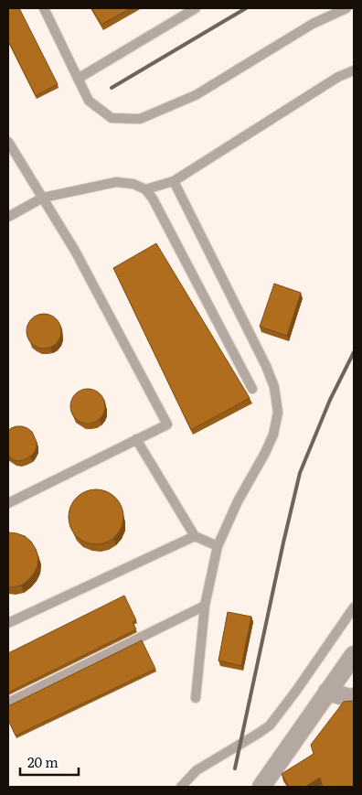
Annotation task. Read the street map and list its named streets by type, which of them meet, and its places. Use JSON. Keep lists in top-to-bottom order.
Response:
{
  "scale_bar": "20 m"
}
